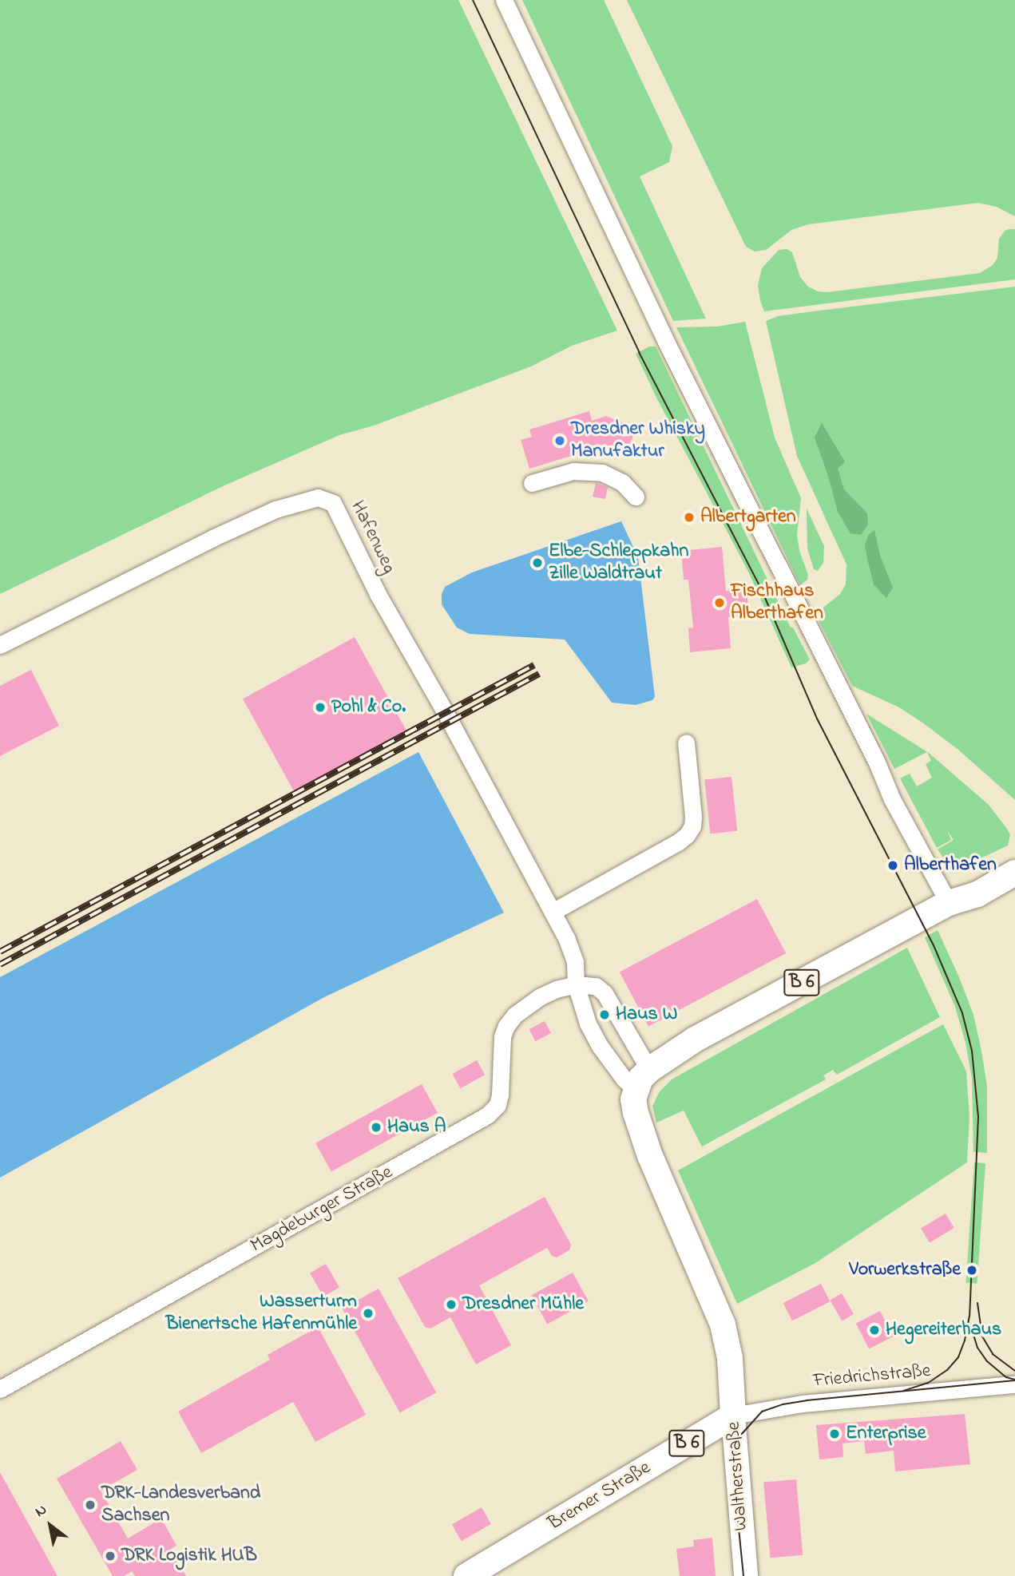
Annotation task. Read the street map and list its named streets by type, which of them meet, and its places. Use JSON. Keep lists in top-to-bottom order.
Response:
{
  "streets": {
    "main road": ["B 6", "Waltherstraße", "Bremer Straße"],
    "street": ["Hafenweg", "Magdeburger Straße", "Friedrichstraße"]
  },
  "crossings": [
    ["Hafenweg", "Magdeburger Straße"],
    ["B 6", "Waltherstraße"],
    ["Friedrichstraße", "Waltherstraße"],
    ["Friedrichstraße", "Bremer Straße"],
    ["Waltherstraße", "Bremer Straße"]
  ],
  "places": [
    "Dresdner Whisky Manufaktur",
    "Albertgarten",
    "Elbe-Schleppkahn Zille Waldtraut",
    "Fischhaus Alberthafen",
    "Pohl & Co.",
    "Alberthafen",
    "Haus W",
    "Haus A",
    "Vorwerkstraße",
    "Dresdner Mühle",
    "Wasserturm Bienertsche Hafenmühle",
    "Hegereiterhaus",
    "Enterprise",
    "DRK-Landesverband Sachsen",
    "DRK Logistik HUB"
  ],
  "north": "top left"
}
